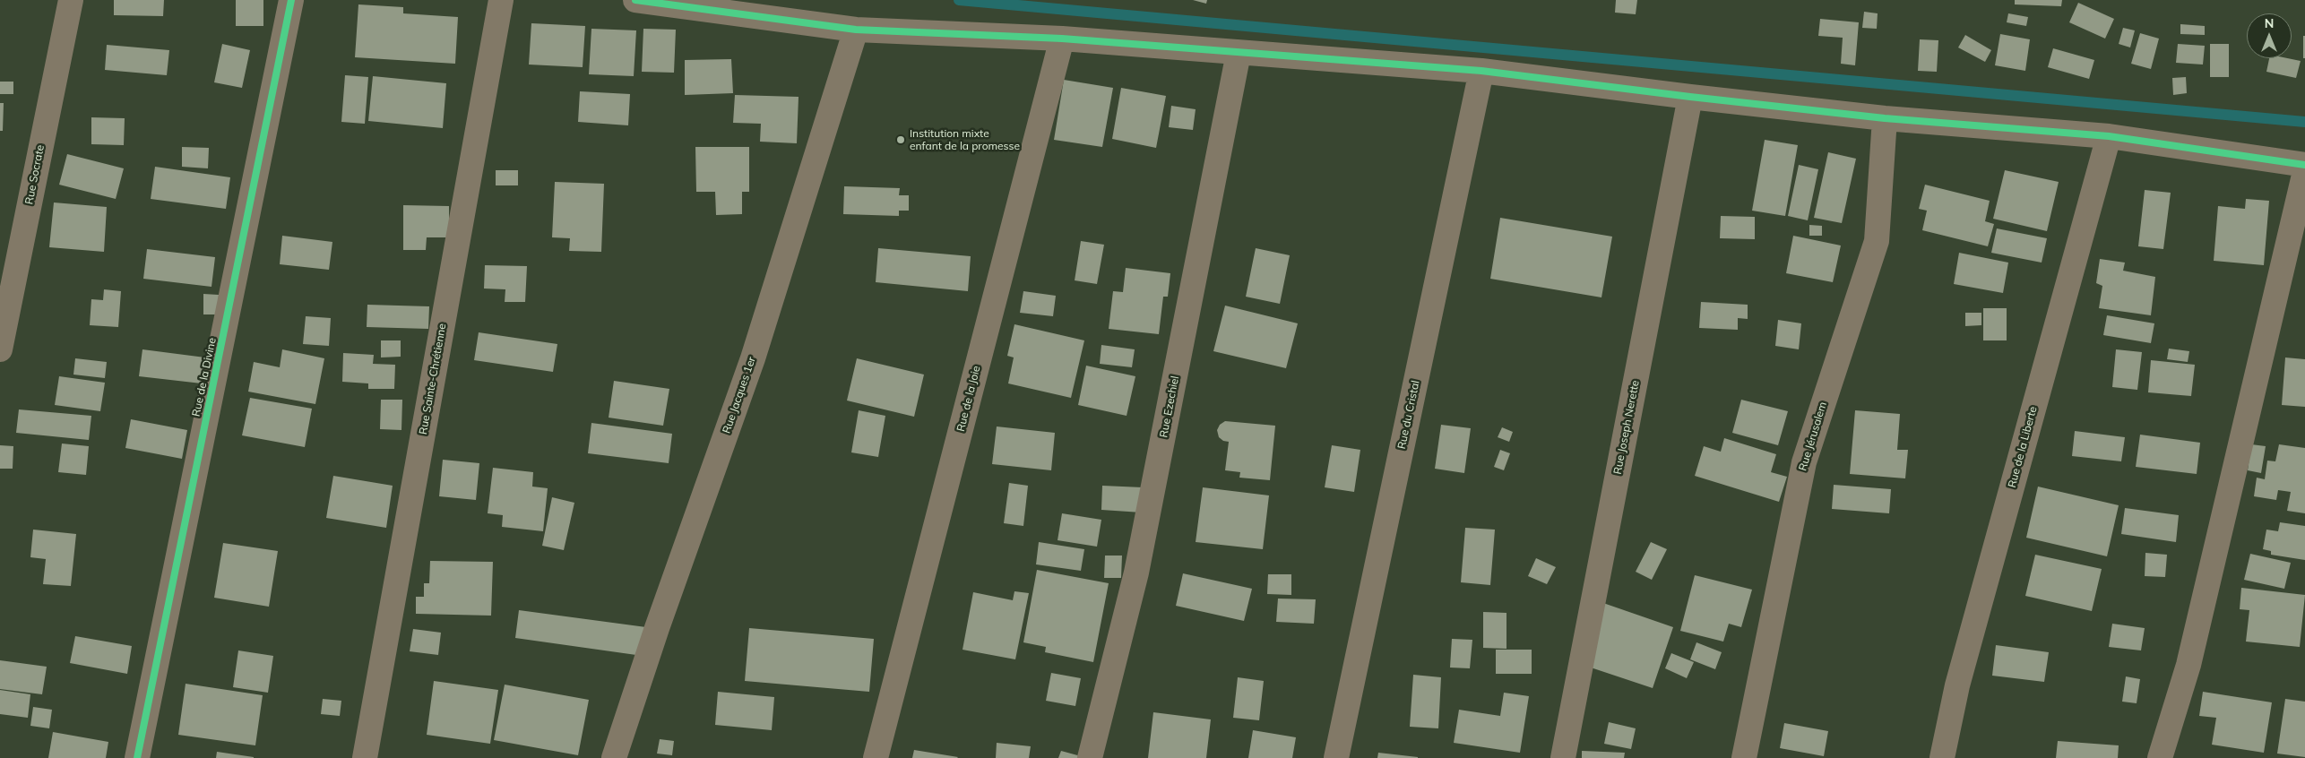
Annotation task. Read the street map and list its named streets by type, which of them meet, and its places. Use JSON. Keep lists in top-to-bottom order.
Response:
{
  "streets": {
    "street": [
      "Rue Socrate",
      "Rue de la Divine",
      "Rue Sainte-Chrétienne",
      "Rue Jacques 1er",
      "Rue de la Joie",
      "Rue Ezechiel",
      "Rue du Cristal",
      "Rue Joseph Nerette",
      "Rue Jérusalem",
      "Rue de la Liberte"
    ]
  },
  "places": ["Institution mixte enfant de la promesse"],
  "north": "top"
}
